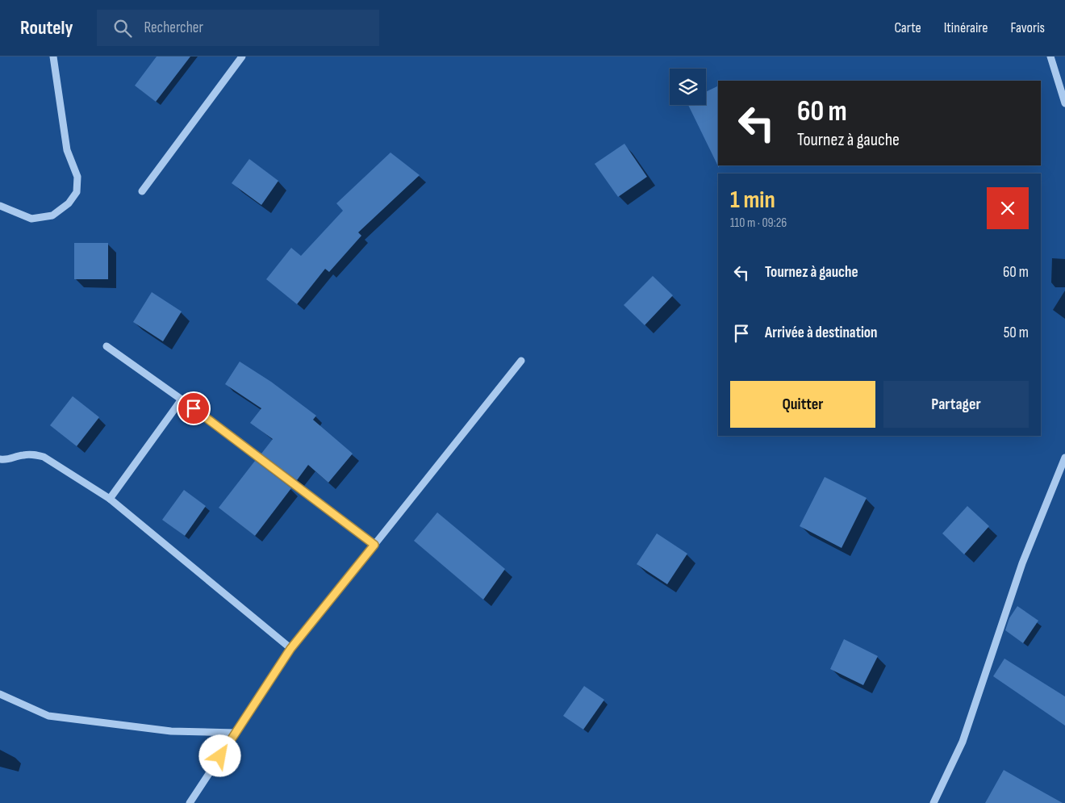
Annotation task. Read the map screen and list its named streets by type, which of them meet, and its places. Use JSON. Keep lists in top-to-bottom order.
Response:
{
  "page": {
    "header": "Routely",
    "search": "Rechercher",
    "nav": ["Carte", "Itinéraire", "Favoris"],
    "turn": ["60 m", "Tournez à gauche"],
    "heading": ["1 min", "110 m · 09:26"],
    "list": [
      {
        "name": "Tournez à gauche",
        "value": "60 m"
      },
      {
        "name": "Arrivée à destination",
        "value": "50 m"
      }
    ],
    "buttons": ["Quitter", "Partager"]
  }
}
